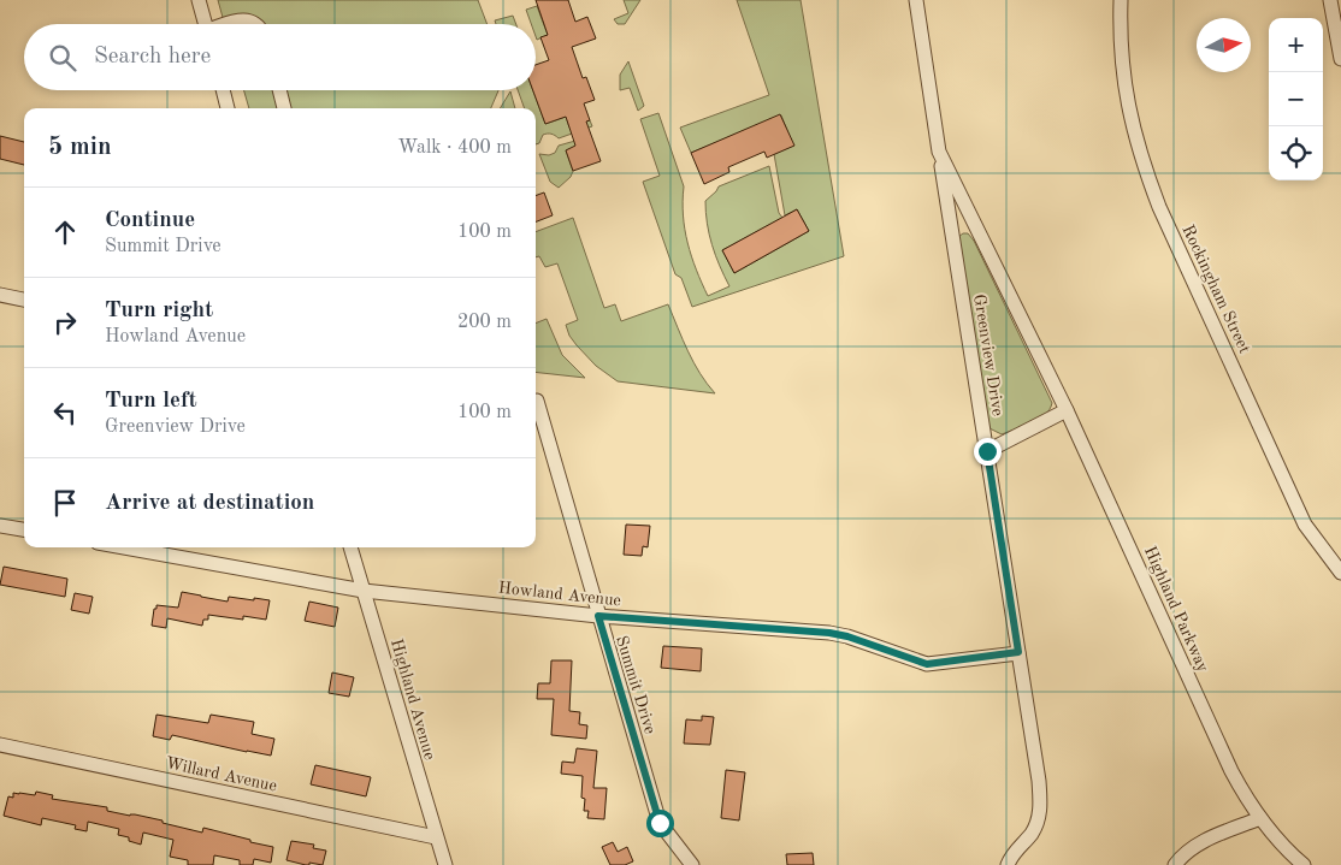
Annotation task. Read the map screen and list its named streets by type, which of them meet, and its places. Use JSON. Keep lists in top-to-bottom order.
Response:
{
  "streets": {
    "street": [
      "Rockingham Street",
      "Greenview Drive",
      "Howland Avenue",
      "Highland Parkway",
      "Summit Drive",
      "Highland Avenue",
      "Willard Avenue"
    ]
  },
  "crossings": [
    ["Greenview Drive", "Howland Avenue"],
    ["Greenview Drive", "Highland Parkway"],
    ["Howland Avenue", "Summit Drive"],
    ["Howland Avenue", "Highland Avenue"],
    ["Highland Avenue", "Willard Avenue"]
  ],
  "north": "right",
  "page": {
    "map_buttons": ["+", "−"],
    "search": "Search here",
    "heading": ["5 min", "Walk · 400 m"],
    "list": [
      ["Continue", "Summit Drive", "100 m"],
      ["Turn right", "Howland Avenue", "200 m"],
      ["Turn left", "Greenview Drive", "100 m"],
      "Arrive at destination"
    ]
  }
}
